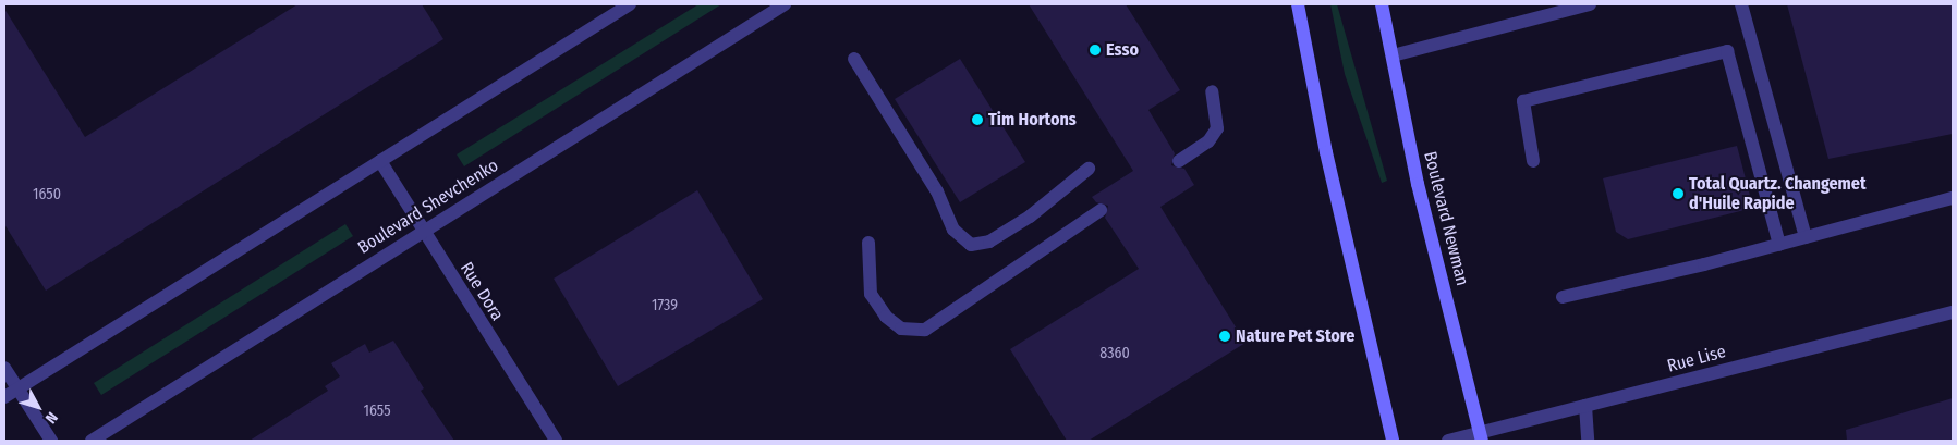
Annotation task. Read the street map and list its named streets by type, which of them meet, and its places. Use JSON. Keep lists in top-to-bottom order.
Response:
{
  "streets": {
    "main road": ["Boulevard Newman"],
    "street": ["Boulevard Shevchenko", "Rue Dora", "Rue Lise"]
  },
  "crossings": [
    ["Boulevard Shevchenko", "Rue Dora"],
    ["Boulevard Newman", "Rue Lise"]
  ],
  "places": [
    "Esso",
    "Tim Hortons",
    "Total Quartz. Changemet d'Huile Rapide",
    "Nature Pet Store"
  ],
  "house_numbers": [
    "1650",
    "1739",
    "8360",
    "1655"
  ],
  "north": "bottom right"
}
